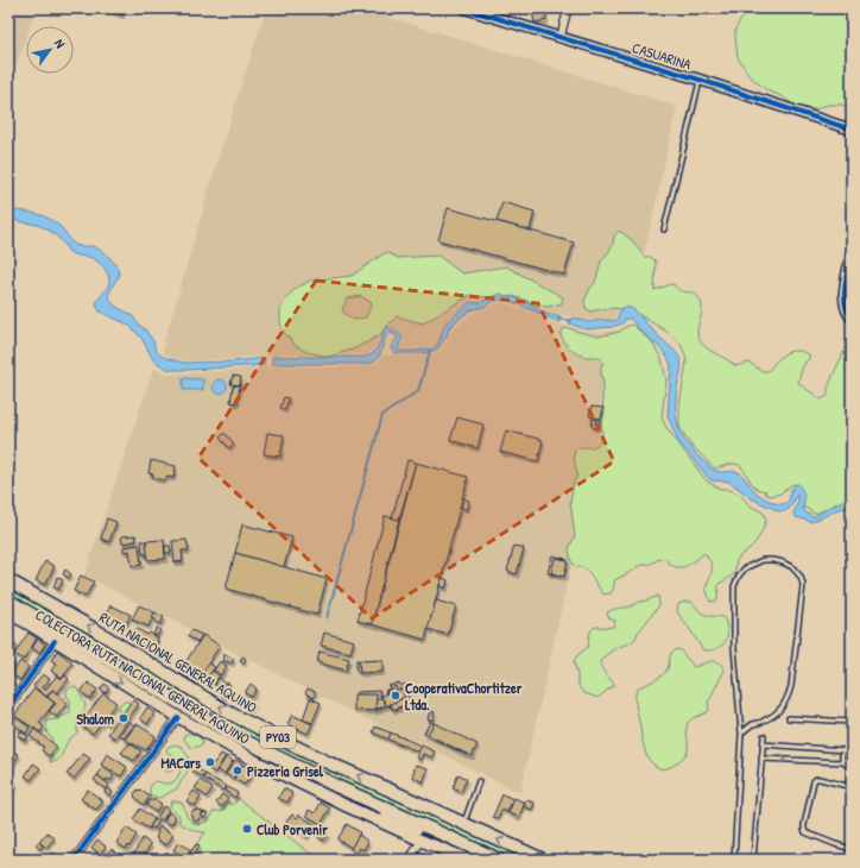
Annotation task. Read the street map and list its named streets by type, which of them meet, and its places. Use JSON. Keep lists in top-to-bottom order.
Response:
{
  "streets": {
    "highway": ["RUTA NACIONAL GENERAL AQUINO", "PY03"],
    "main road": ["COLECTORA RUTA NACIONAL GENERAL AQUINO"],
    "street": ["CASUARINA"]
  },
  "places": [
    "CooperativaChortitzer Ltda.",
    "Shalom",
    "MACars",
    "Pizzeria Grisel",
    "Club Porvenir"
  ],
  "north": "top right"
}
